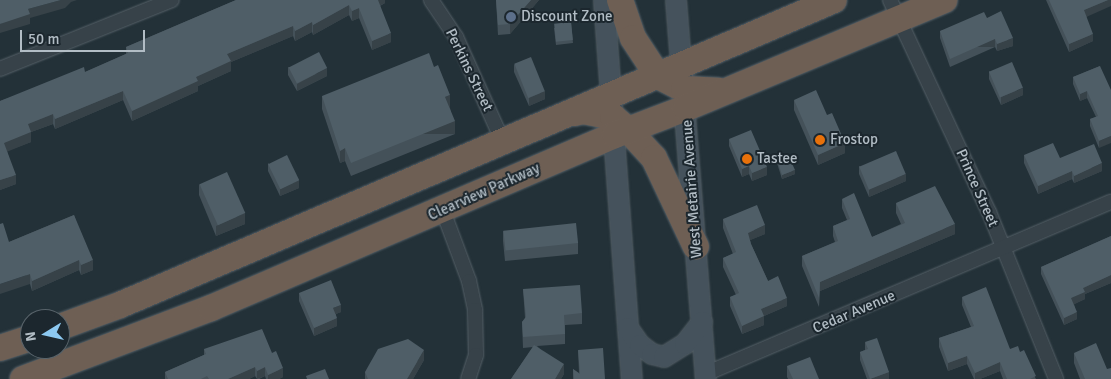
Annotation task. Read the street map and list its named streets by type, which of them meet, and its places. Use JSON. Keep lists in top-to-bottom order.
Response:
{
  "streets": {
    "highway": ["Clearview Parkway"],
    "main road": ["West Metairie Avenue"],
    "street": ["Perkins Street", "Prince Street", "Cedar Avenue"]
  },
  "crossings": [
    ["Perkins Street", "Clearview Parkway"],
    ["Prince Street", "Clearview Parkway"],
    ["Prince Street", "Cedar Avenue"],
    ["West Metairie Avenue", "Clearview Parkway"],
    ["West Metairie Avenue", "Cedar Avenue"]
  ],
  "places": ["Discount Zone", "Frostop", "Tastee"],
  "scale_bar": "50 m",
  "north": "left"
}
